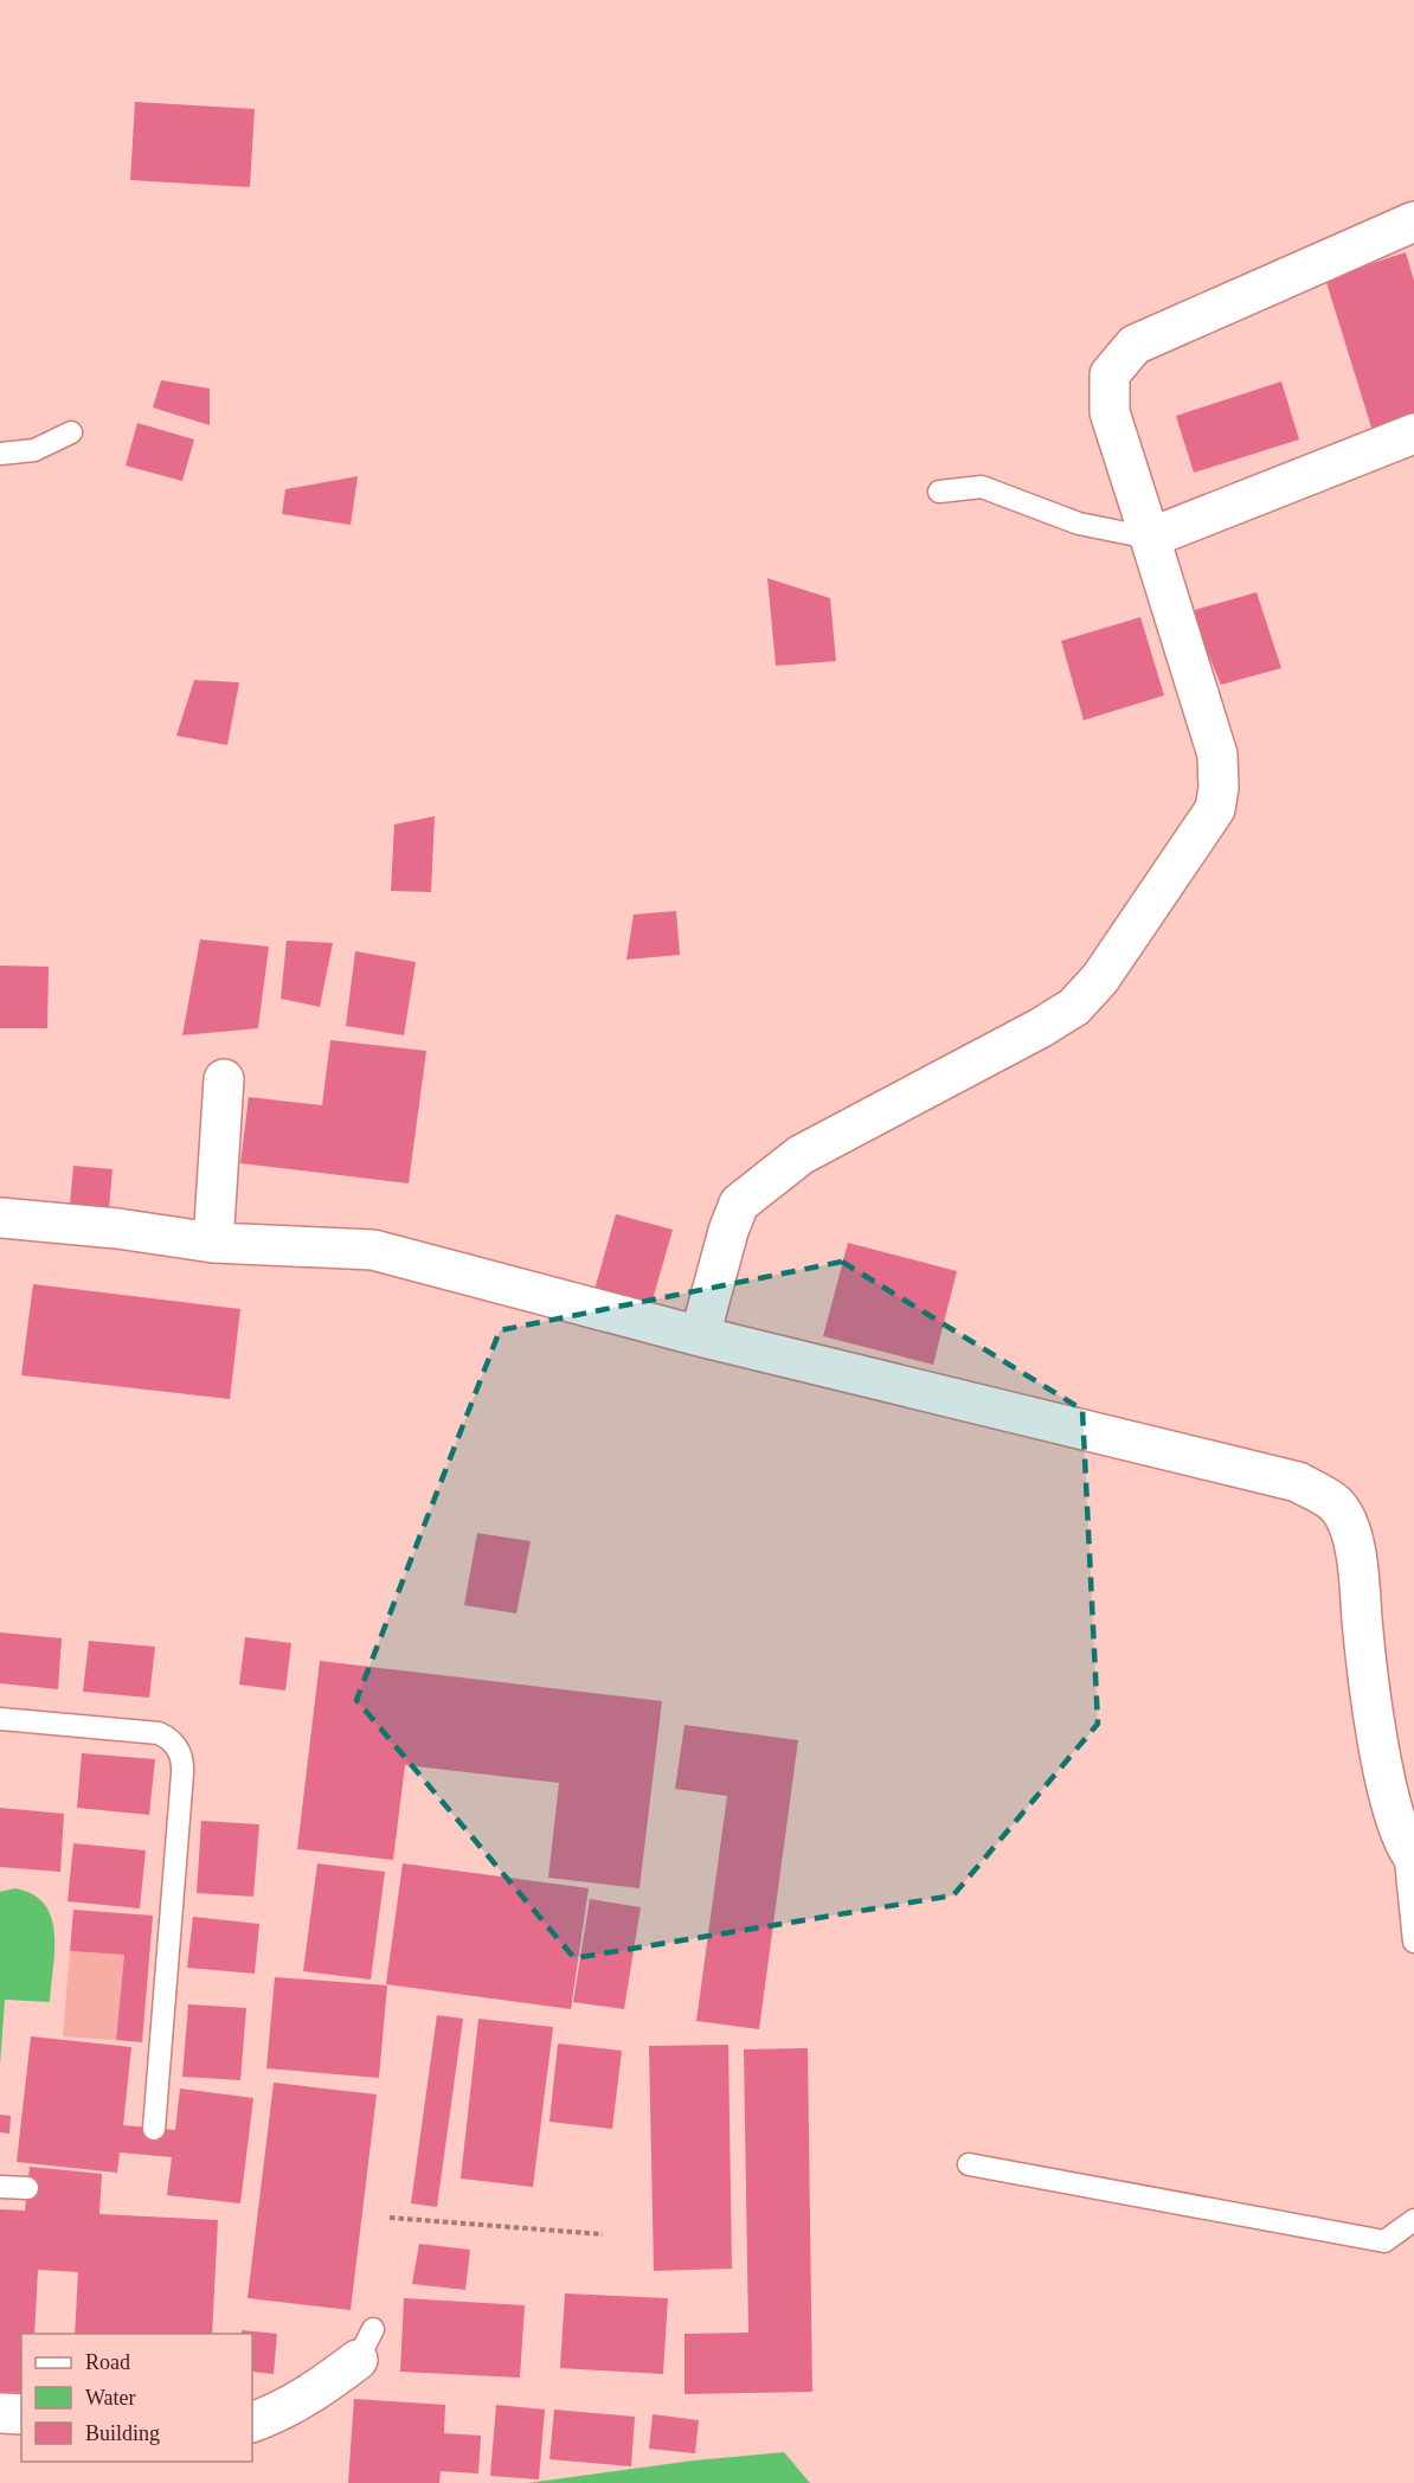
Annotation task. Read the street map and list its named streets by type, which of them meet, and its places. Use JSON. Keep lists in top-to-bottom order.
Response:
{
  "legend": ["Road", "Water", "Building"]
}
